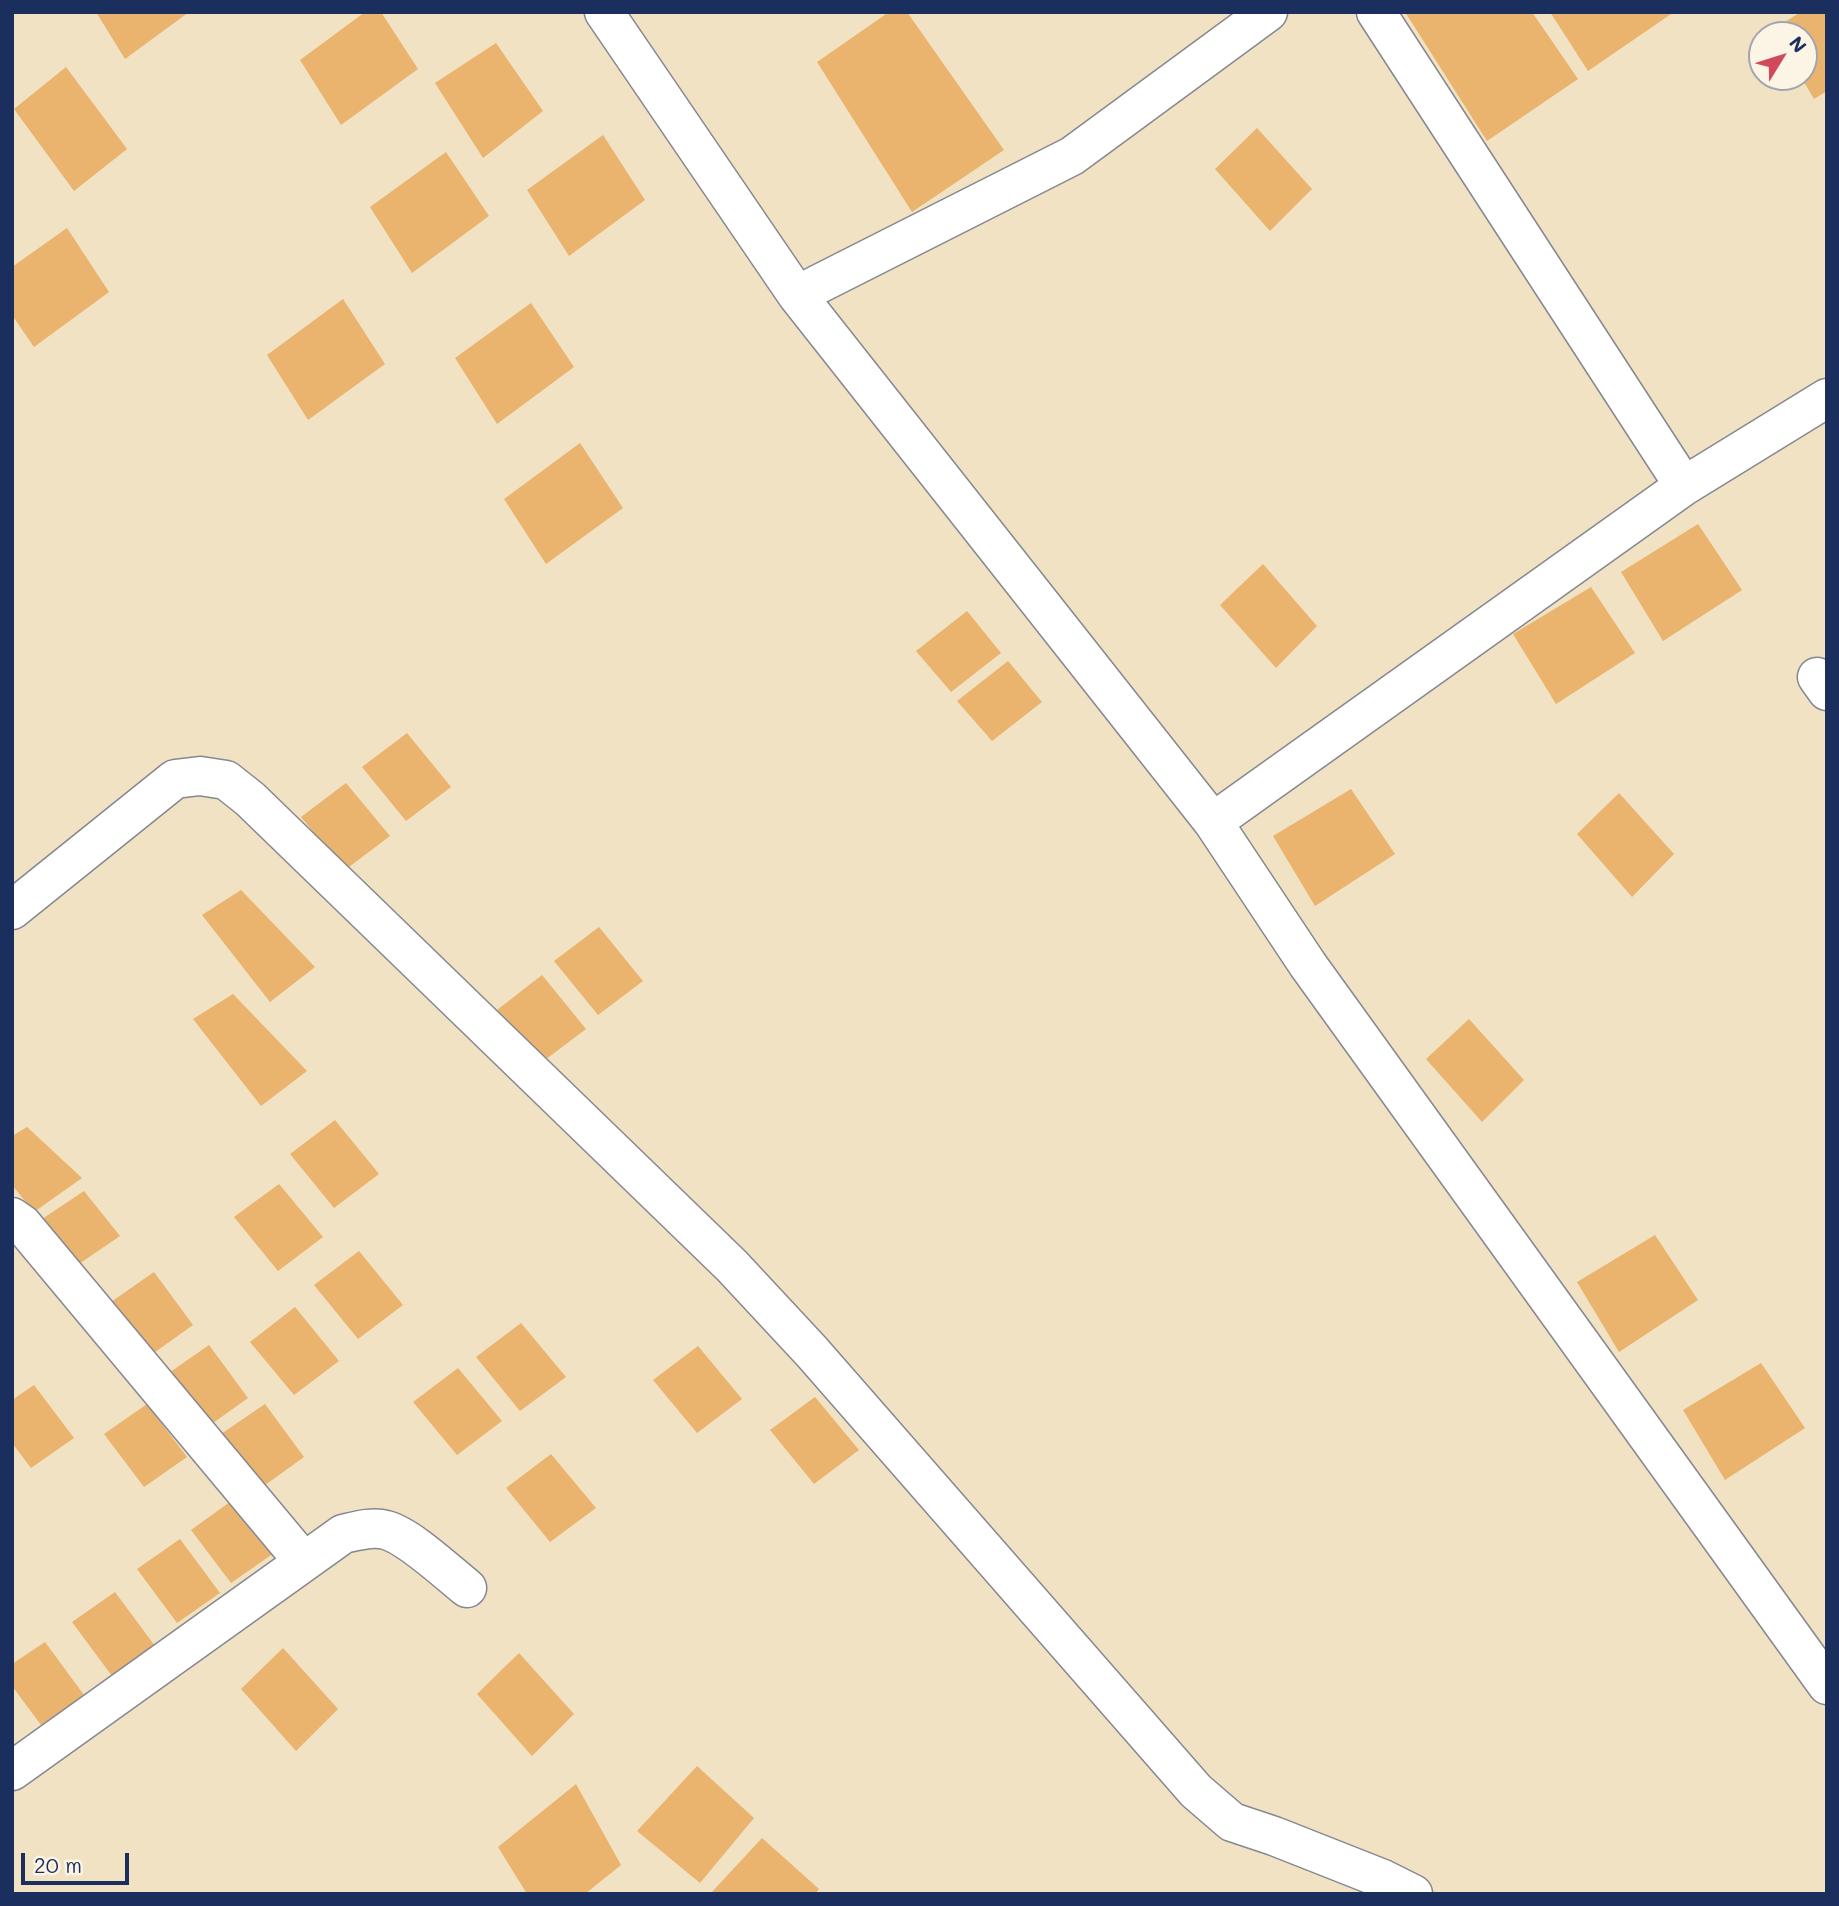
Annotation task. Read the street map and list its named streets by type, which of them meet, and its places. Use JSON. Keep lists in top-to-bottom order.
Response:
{
  "scale_bar": "20 m",
  "north": "top right"
}
